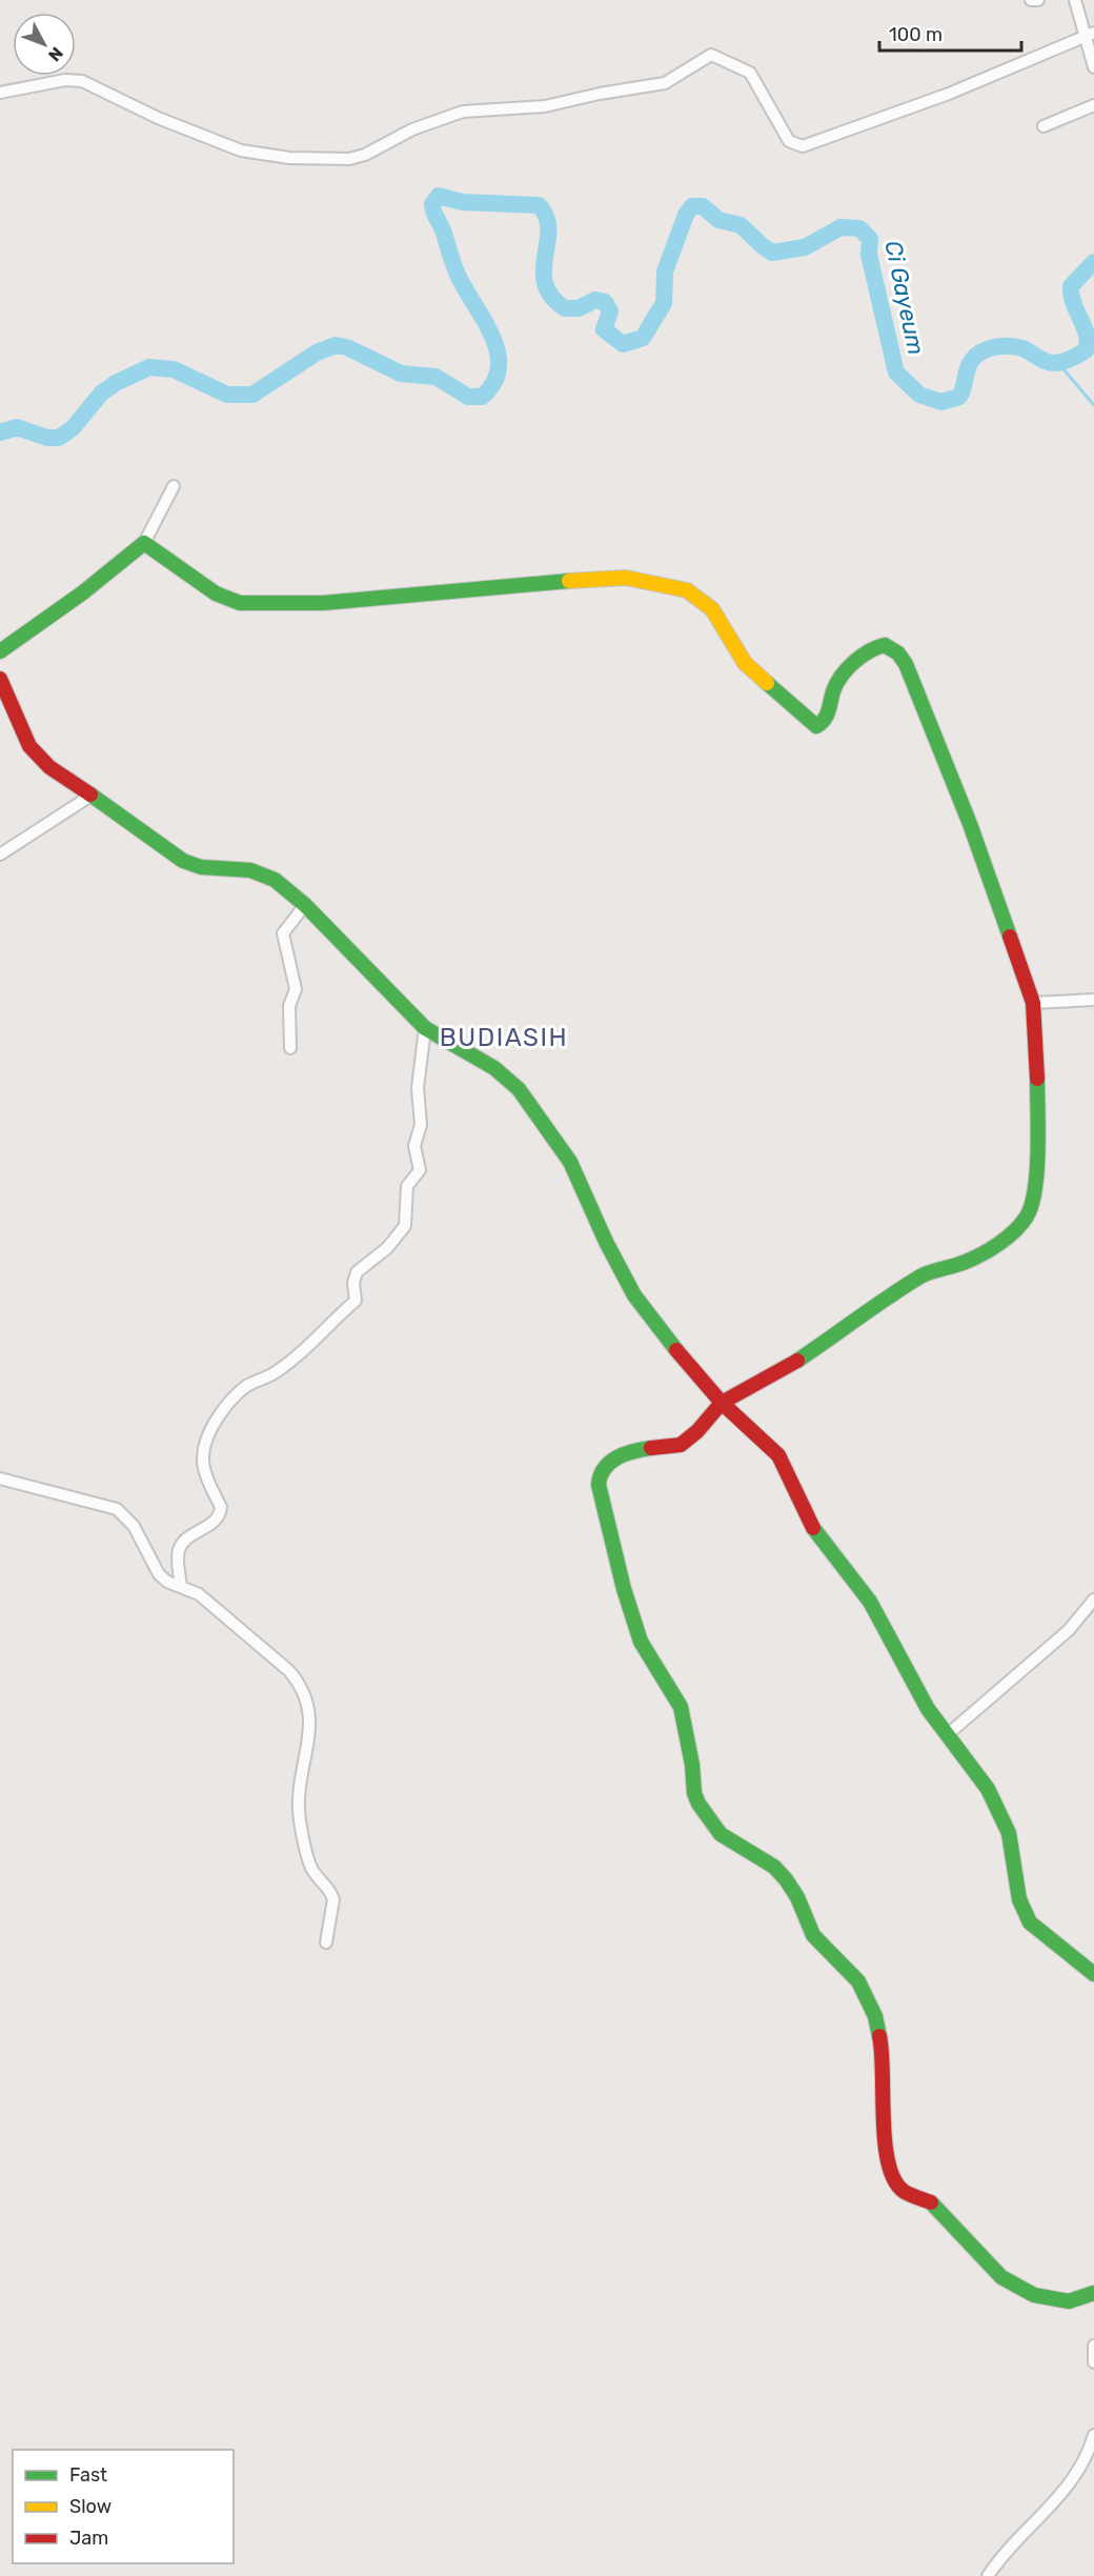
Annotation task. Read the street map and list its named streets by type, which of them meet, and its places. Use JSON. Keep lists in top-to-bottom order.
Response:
{
  "districts": ["BUDIASIH"],
  "water": ["Ci Gayeum"],
  "legend": ["Fast", "Slow", "Jam"],
  "scale_bar": "100 m",
  "north": "bottom right"
}
